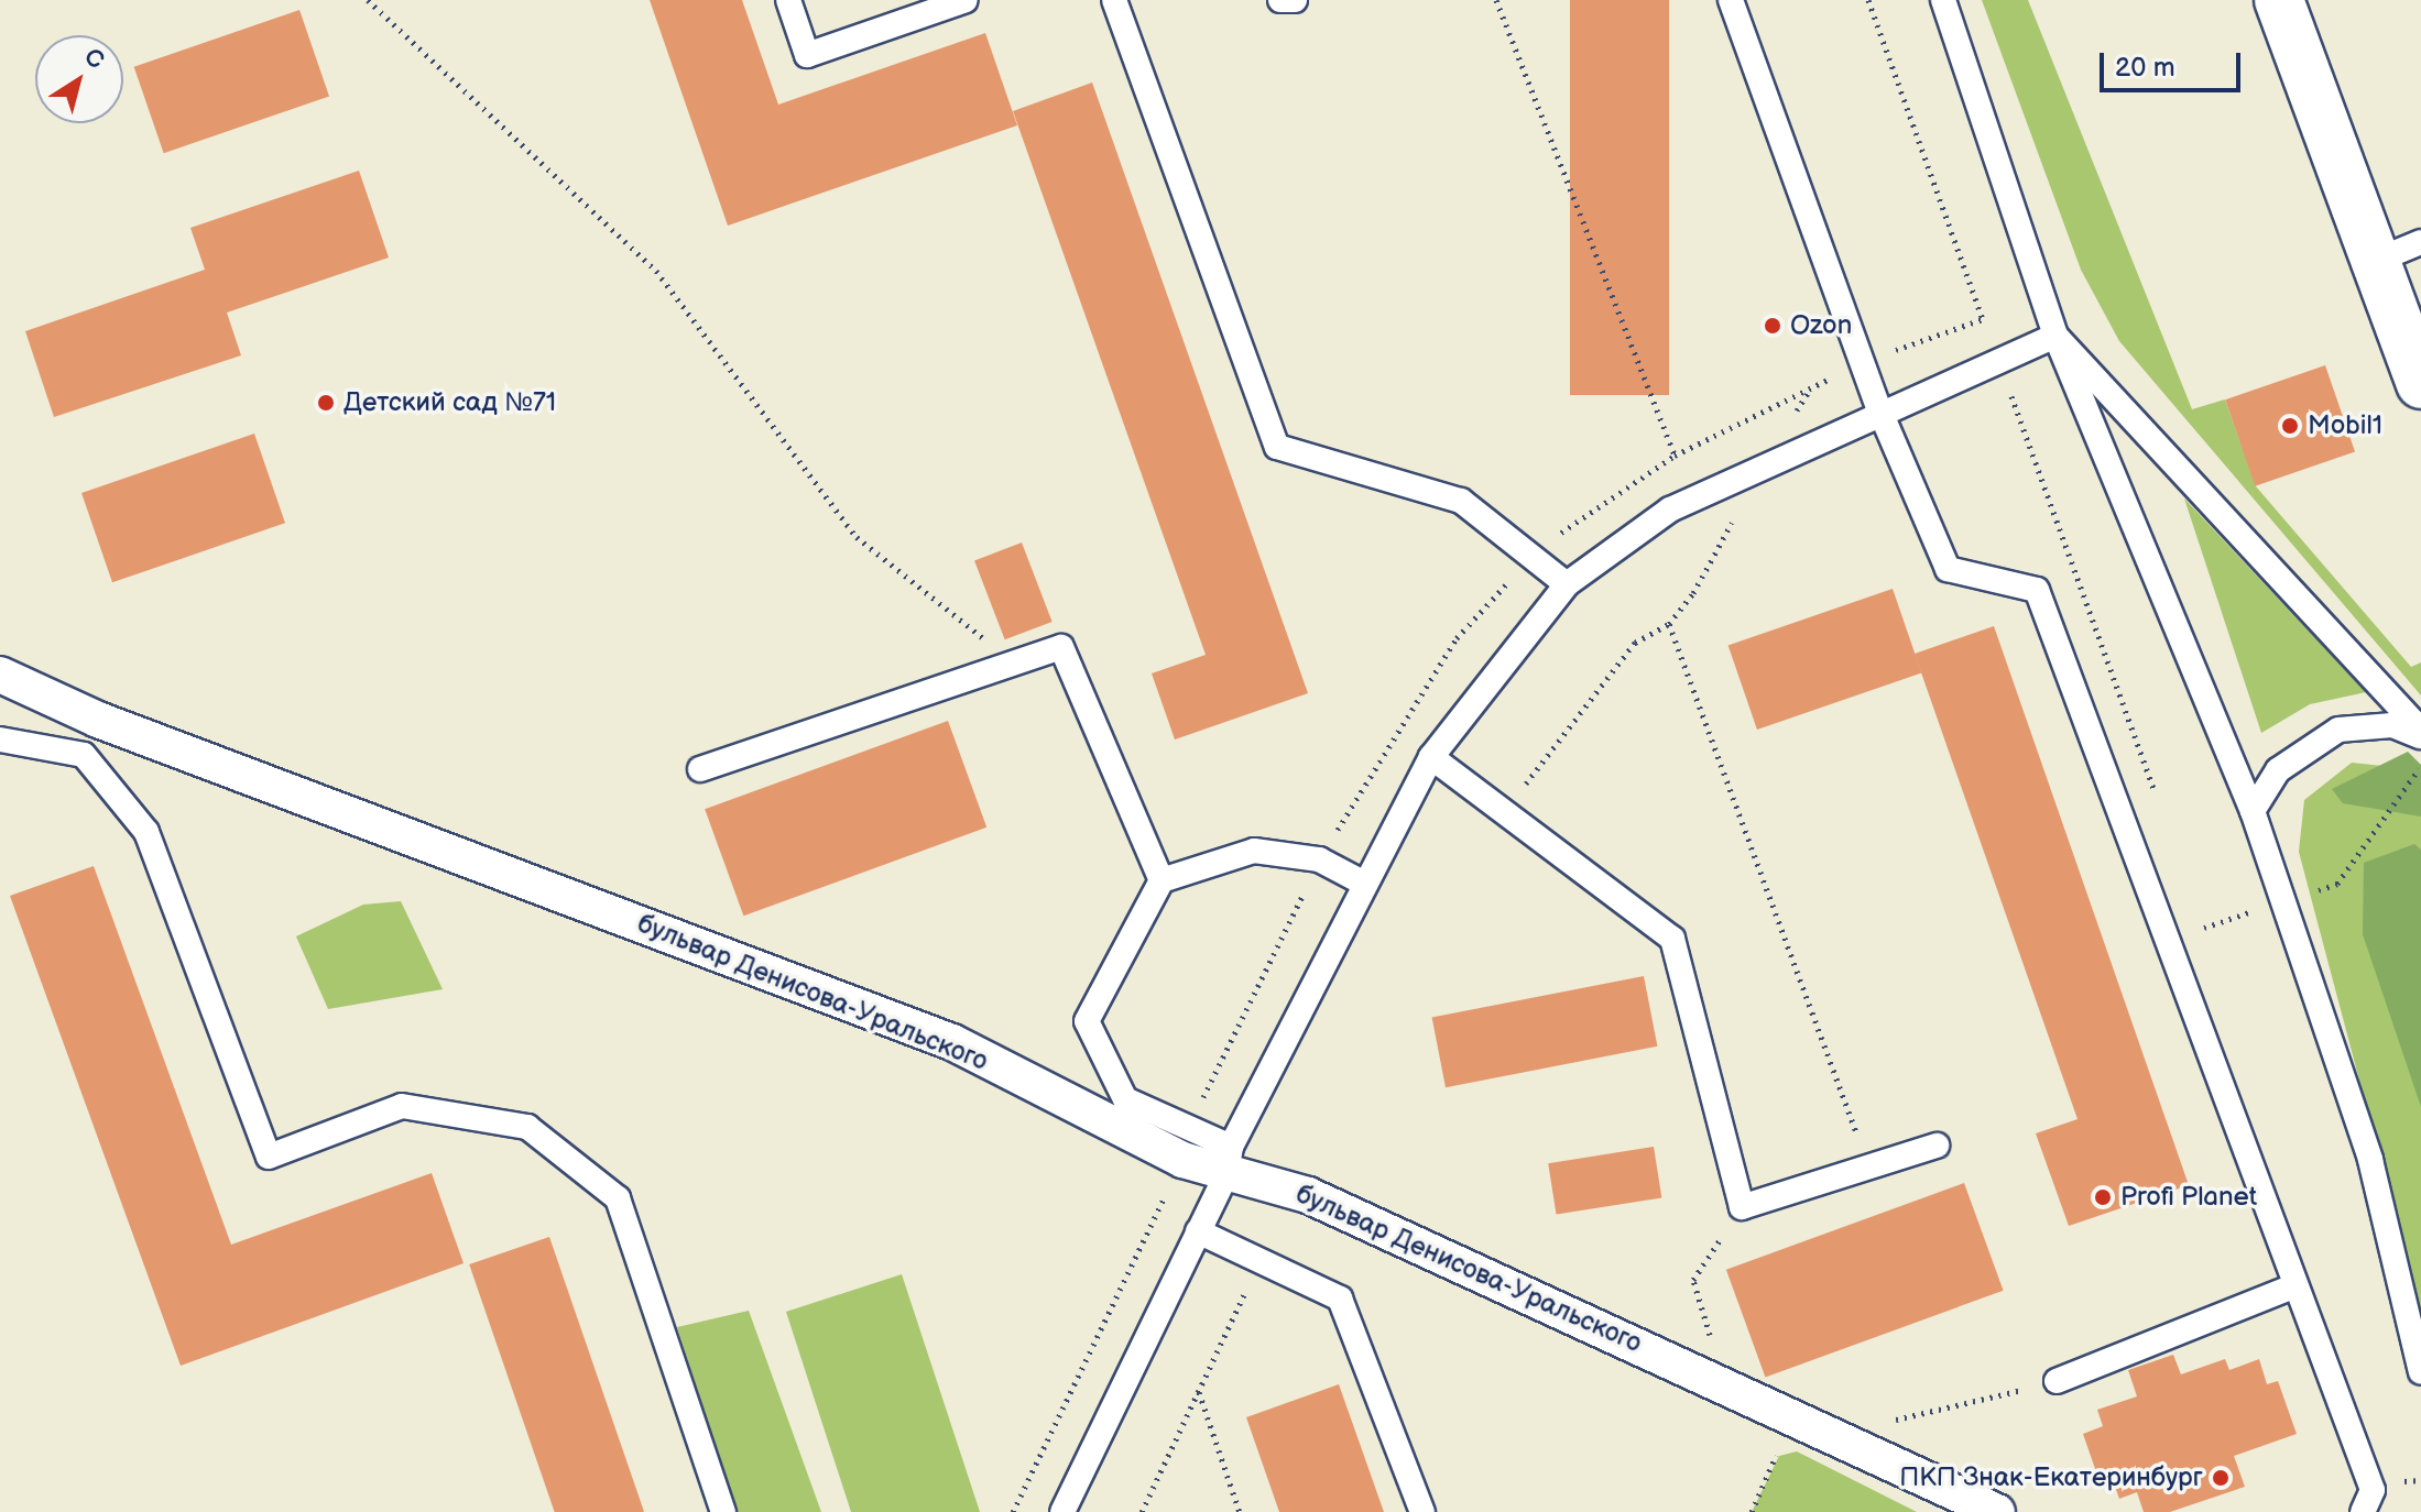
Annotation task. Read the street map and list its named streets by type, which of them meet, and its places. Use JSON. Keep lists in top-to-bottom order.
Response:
{
  "streets": {
    "street": ["бульвар Денисова-Уральского"]
  },
  "places": [
    "Ozon",
    "Детский сад №71",
    "Mobil1",
    "Profi Planet",
    "ПКП Знак-Екатеринбург"
  ],
  "scale_bar": "20 m",
  "north": "top right"
}
